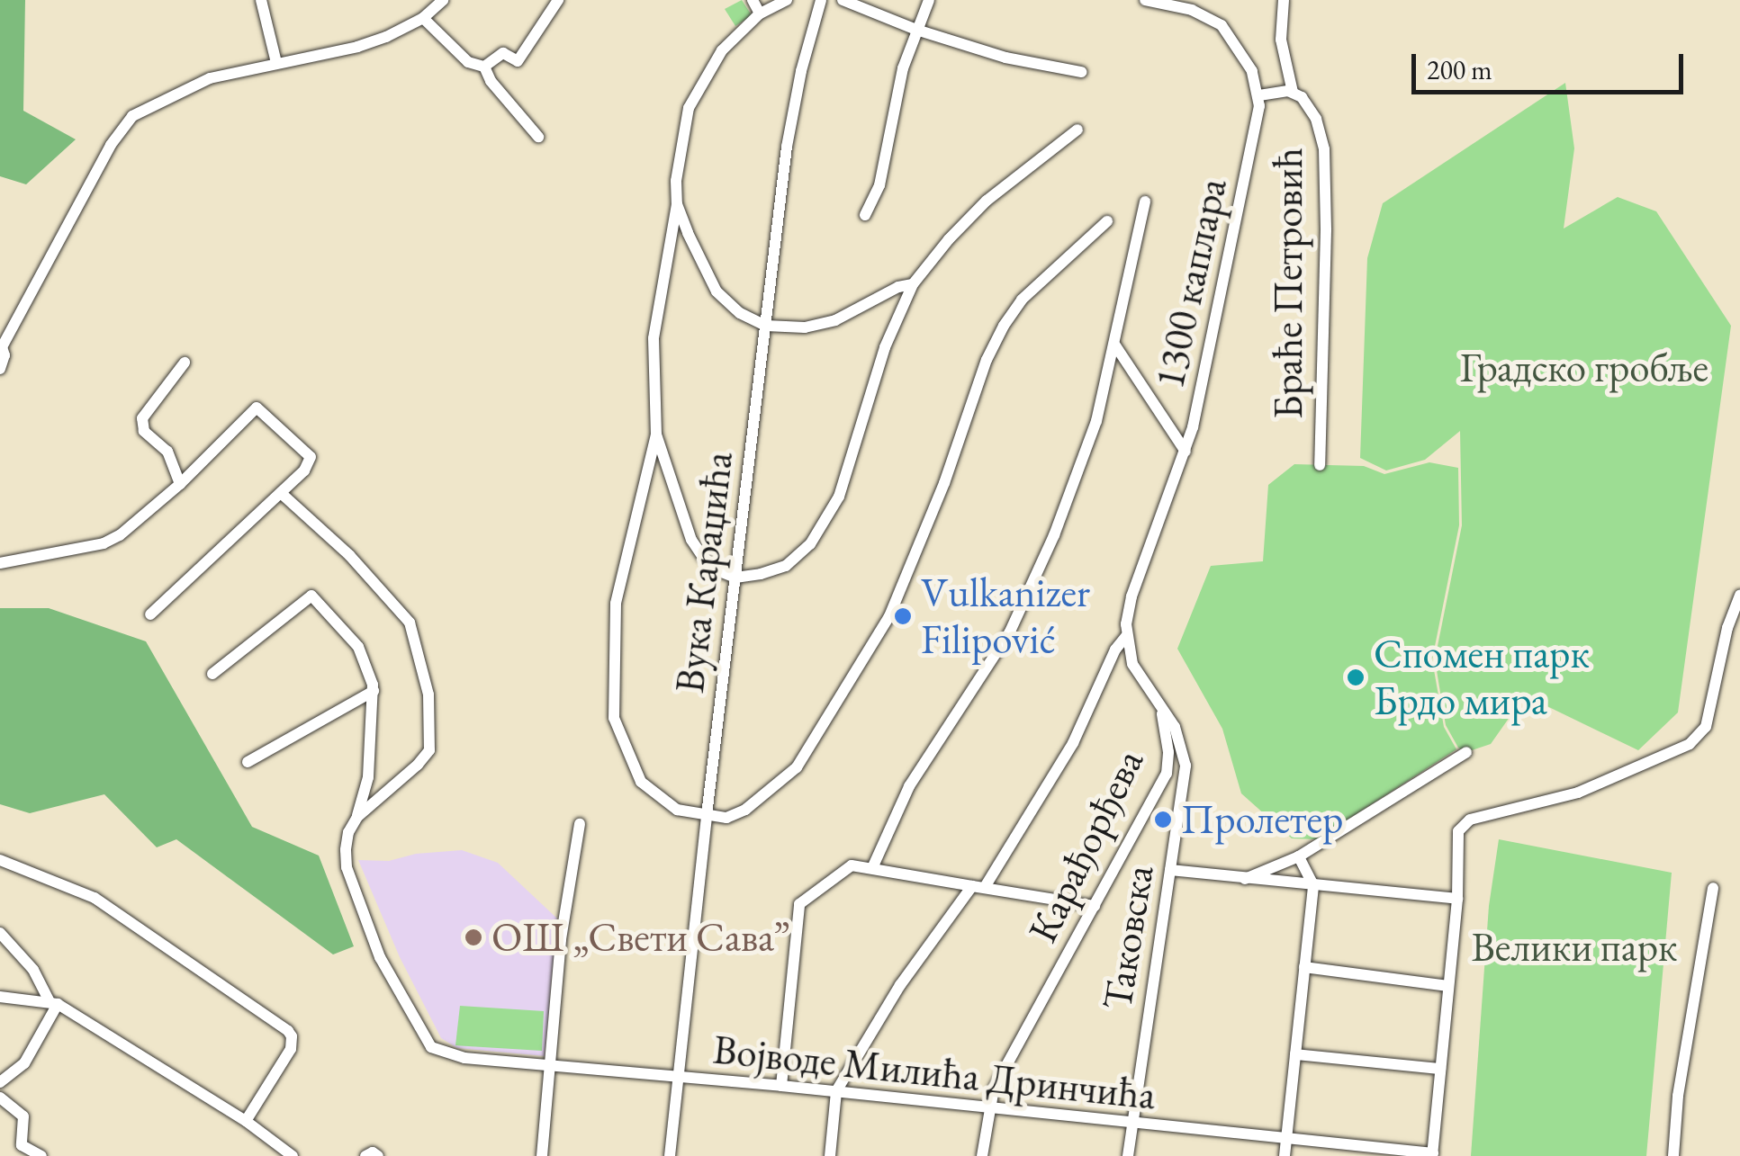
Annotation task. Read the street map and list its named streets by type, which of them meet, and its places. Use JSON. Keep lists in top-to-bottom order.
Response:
{
  "streets": {
    "street": [
      "1300 каплара",
      "Браће Петровић",
      "Вука Караџића",
      "Карађорђева",
      "Таковска",
      "Војводе Милића Дринчића"
    ]
  },
  "crossings": [
    ["1300 каплара", "Браће Петровић"],
    ["1300 каплара", "Таковска"],
    ["Вука Караџића", "Војводе Милића Дринчића"],
    ["Карађорђева", "Таковска"],
    ["Карађорђева", "Војводе Милића Дринчића"],
    ["Таковска", "Војводе Милића Дринчића"]
  ],
  "parks": ["Градско гробље", "Велики парк"],
  "places": [
    "Vulkanizer Filipović",
    "Спомен парк Брдо мира",
    "Пролетер",
    "ОШ „Свети Сава”"
  ],
  "scale_bar": "200 m"
}
